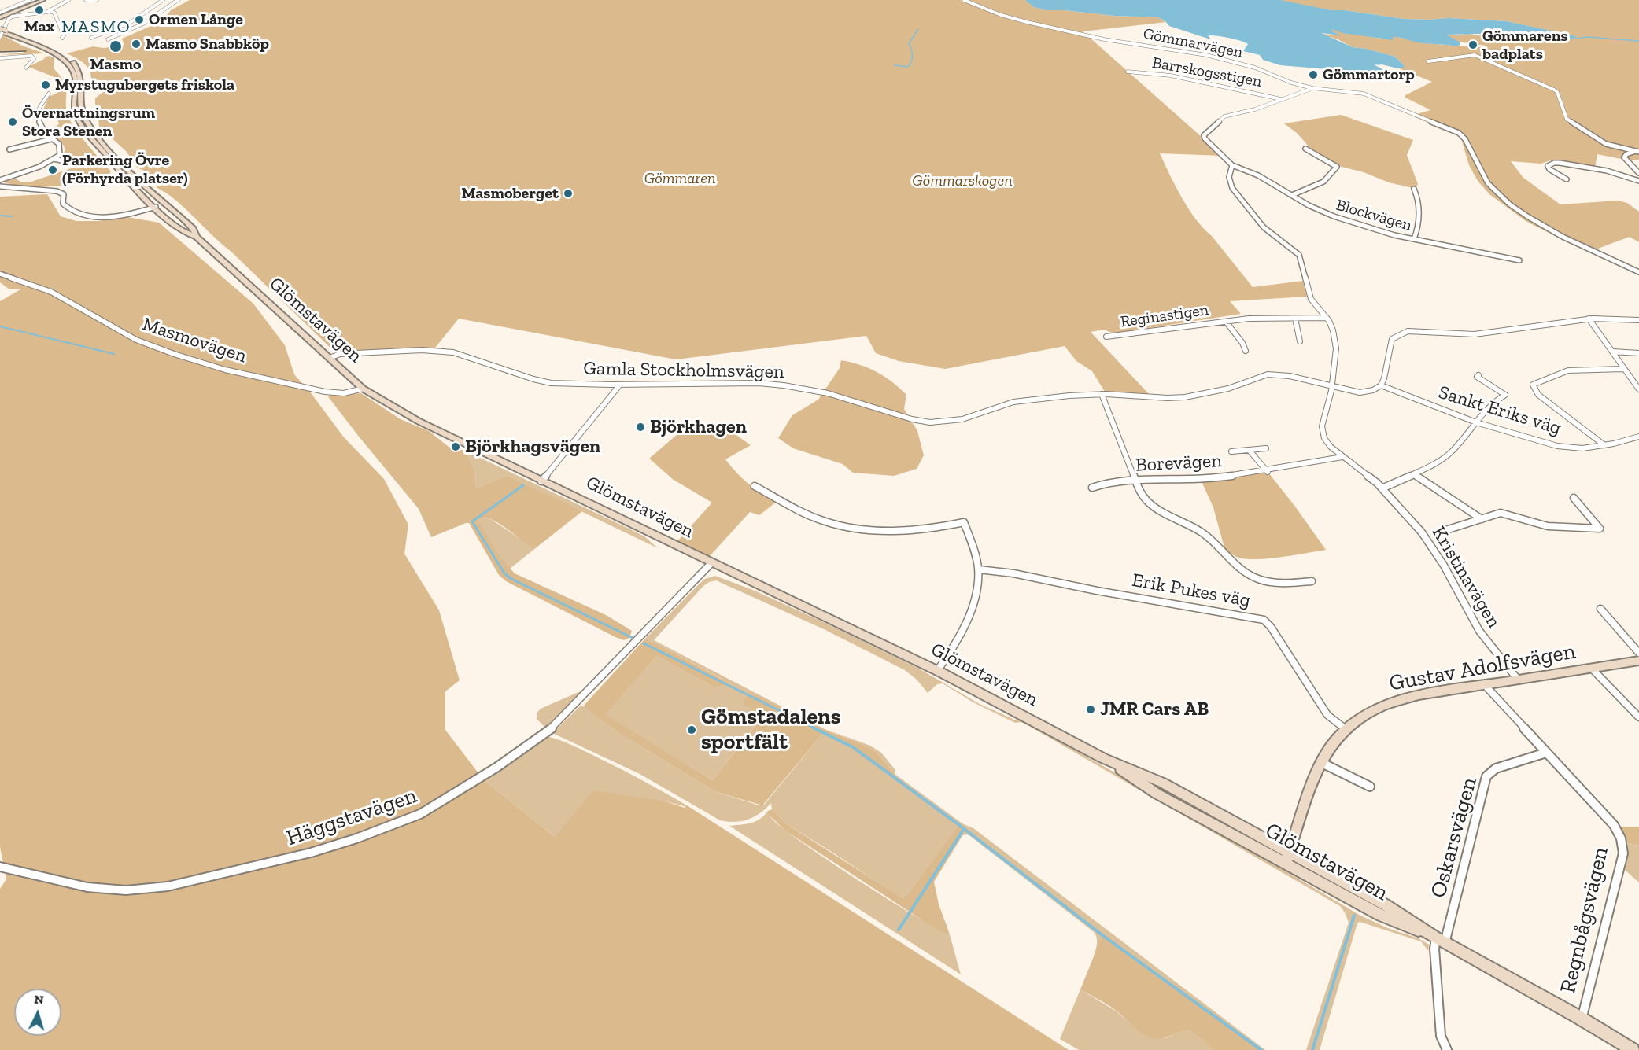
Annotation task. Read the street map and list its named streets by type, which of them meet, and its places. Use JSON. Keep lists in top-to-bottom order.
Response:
{
  "streets": {
    "main road": ["Glömstavägen", "Gustav Adolfsvägen"],
    "street": [
      "Gömmarvägen",
      "Barrskogsstigen",
      "Blockvägen",
      "Reginastigen",
      "Masmovägen",
      "Gamla Stockholmsvägen",
      "Sankt Eriks väg",
      "Borevägen",
      "Kristinavägen",
      "Erik Pukes väg",
      "Häggstavägen",
      "Oskarsvägen",
      "Regnbågsvägen"
    ]
  },
  "crossings": [
    ["Blockvägen", "Kristinavägen"],
    ["Reginastigen", "Kristinavägen"],
    ["Glömstavägen", "Masmovägen"],
    ["Glömstavägen", "Gamla Stockholmsvägen"],
    ["Glömstavägen", "Gustav Adolfsvägen"],
    ["Glömstavägen", "Häggstavägen"],
    ["Glömstavägen", "Oskarsvägen"],
    ["Glömstavägen", "Regnbågsvägen"],
    ["Gamla Stockholmsvägen", "Sankt Eriks väg"],
    ["Gamla Stockholmsvägen", "Kristinavägen"],
    ["Borevägen", "Kristinavägen"],
    ["Kristinavägen", "Gustav Adolfsvägen"],
    ["Erik Pukes väg", "Gustav Adolfsvägen"],
    ["Gustav Adolfsvägen", "Regnbågsvägen"],
    ["Oskarsvägen", "Regnbågsvägen"]
  ],
  "districts": ["MASMO"],
  "parks": ["Gömmaren", "Gömmarskogen"],
  "places": [
    "Max",
    "Ormen Långe",
    "Masmo Snabbköp",
    "Gömmarens badplats",
    "Masmo",
    "Gömmartorp",
    "Myrstugubergets friskola",
    "Övernattningsrum Stora Stenen",
    "Parkering Övre (Förhyrda platser)",
    "Masmoberget",
    "Björkhagen",
    "Björkhagsvägen",
    "JMR Cars AB",
    "Gömstadalens sportfält"
  ],
  "north": "top"
}
